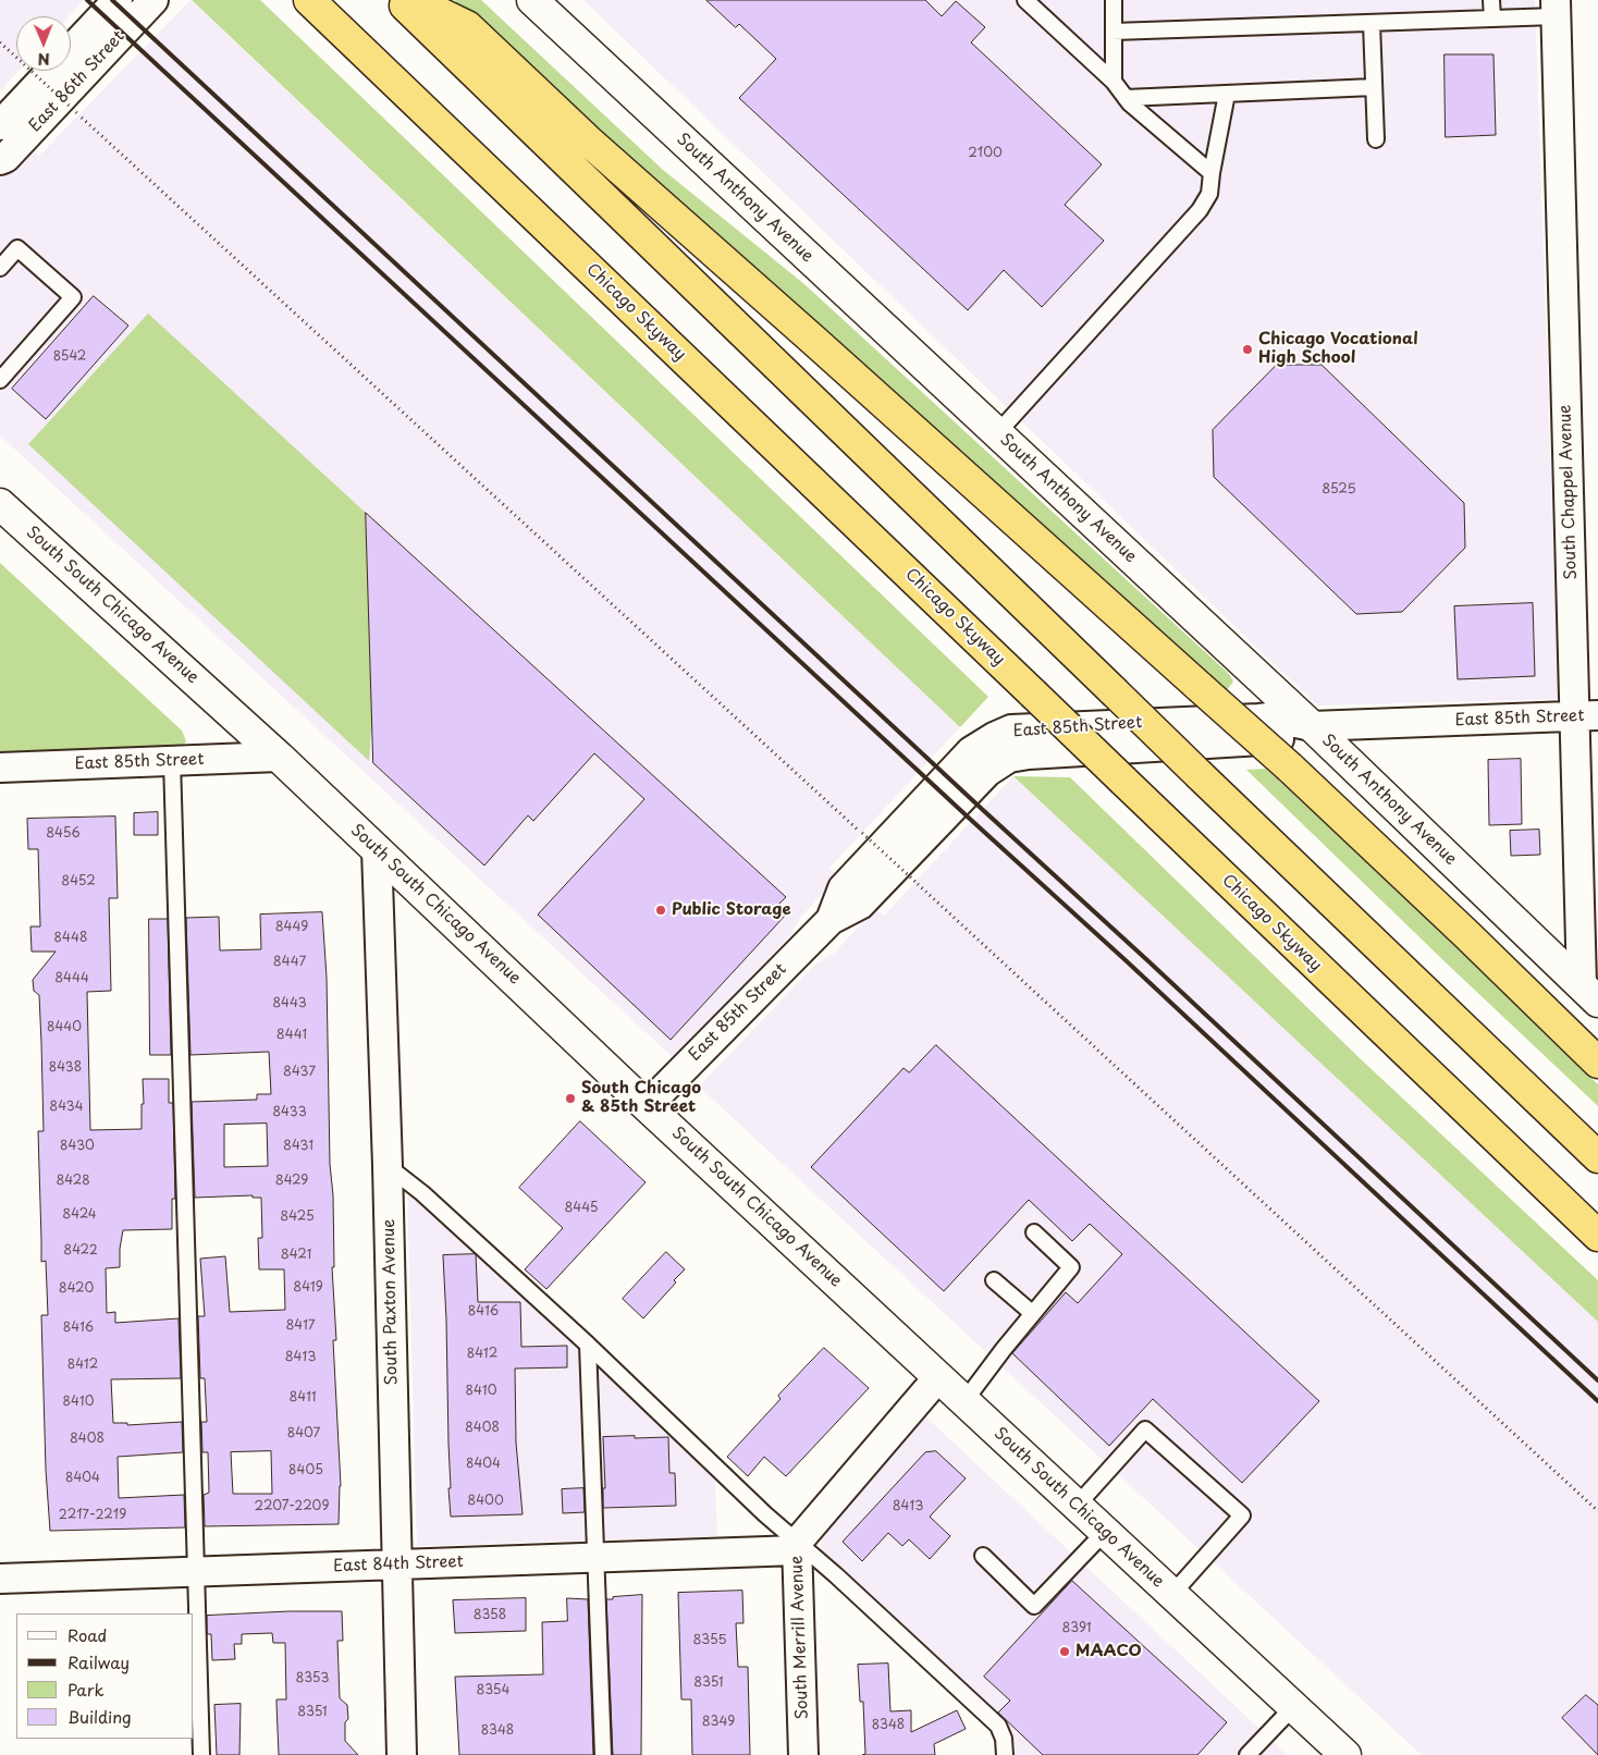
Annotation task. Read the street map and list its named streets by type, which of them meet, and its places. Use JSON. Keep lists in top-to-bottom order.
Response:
{
  "streets": {
    "highway": ["Chicago Skyway"],
    "main road": ["South Anthony Avenue", "South South Chicago Avenue"],
    "street": [
      "East 86th Street",
      "South Chappel Avenue",
      "East 85th Street",
      "South Paxton Avenue",
      "East 84th Street",
      "South Merrill Avenue"
    ]
  },
  "crossings": [
    ["South Anthony Avenue", "South Chappel Avenue"],
    ["South Anthony Avenue", "East 85th Street"],
    ["South Chappel Avenue", "East 85th Street"],
    ["South South Chicago Avenue", "East 85th Street"],
    ["South South Chicago Avenue", "South Paxton Avenue"],
    ["South South Chicago Avenue", "South Merrill Avenue"],
    ["South Paxton Avenue", "East 84th Street"],
    ["East 84th Street", "South Merrill Avenue"]
  ],
  "places": [
    "Chicago Vocational High School",
    "Public Storage",
    "South Chicago & 85th Street",
    "MAACO"
  ],
  "house_numbers": [
    "2100",
    "8542",
    "8525",
    "8456",
    "8452",
    "8449",
    "8448",
    "8447",
    "8444",
    "8443",
    "8440",
    "8441",
    "8438",
    "8437",
    "8434",
    "8433",
    "8430",
    "8431",
    "8428",
    "8429",
    "8445",
    "8424",
    "8425",
    "8422",
    "8421",
    "8419",
    "8420",
    "8416",
    "8417",
    "8416",
    "8412",
    "8413",
    "8412",
    "8410",
    "8411",
    "8410",
    "8408",
    "8407",
    "8408",
    "8404",
    "8405",
    "8404",
    "8400",
    "2207-2209",
    "8413",
    "2217-2219",
    "8358",
    "8391",
    "8355",
    "8353",
    "8351",
    "8354",
    "8351",
    "8349",
    "8348",
    "8348"
  ],
  "legend": [
    "Road",
    "Railway",
    "Park",
    "Building"
  ],
  "north": "bottom"
}
